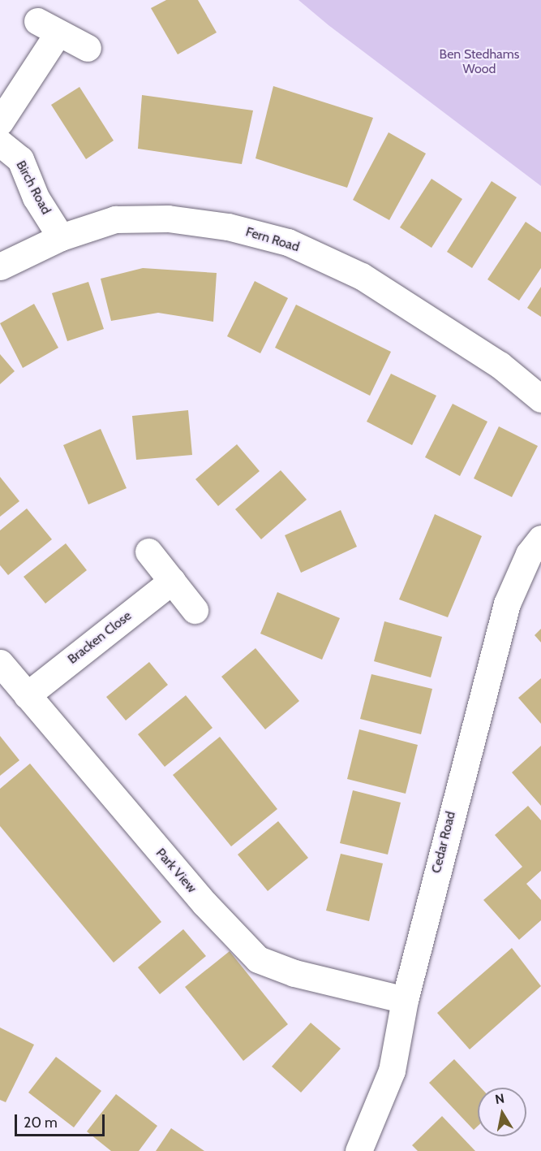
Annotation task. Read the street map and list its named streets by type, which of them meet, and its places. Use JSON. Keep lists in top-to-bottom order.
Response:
{
  "streets": {
    "street": [
      "Birch Road",
      "Fern Road",
      "Bracken Close",
      "Cedar Road",
      "Park View"
    ]
  },
  "crossings": [
    ["Birch Road", "Fern Road"],
    ["Bracken Close", "Park View"],
    ["Cedar Road", "Park View"]
  ],
  "parks": ["Ben Stedhams Wood"],
  "scale_bar": "20 m",
  "north": "top"
}
